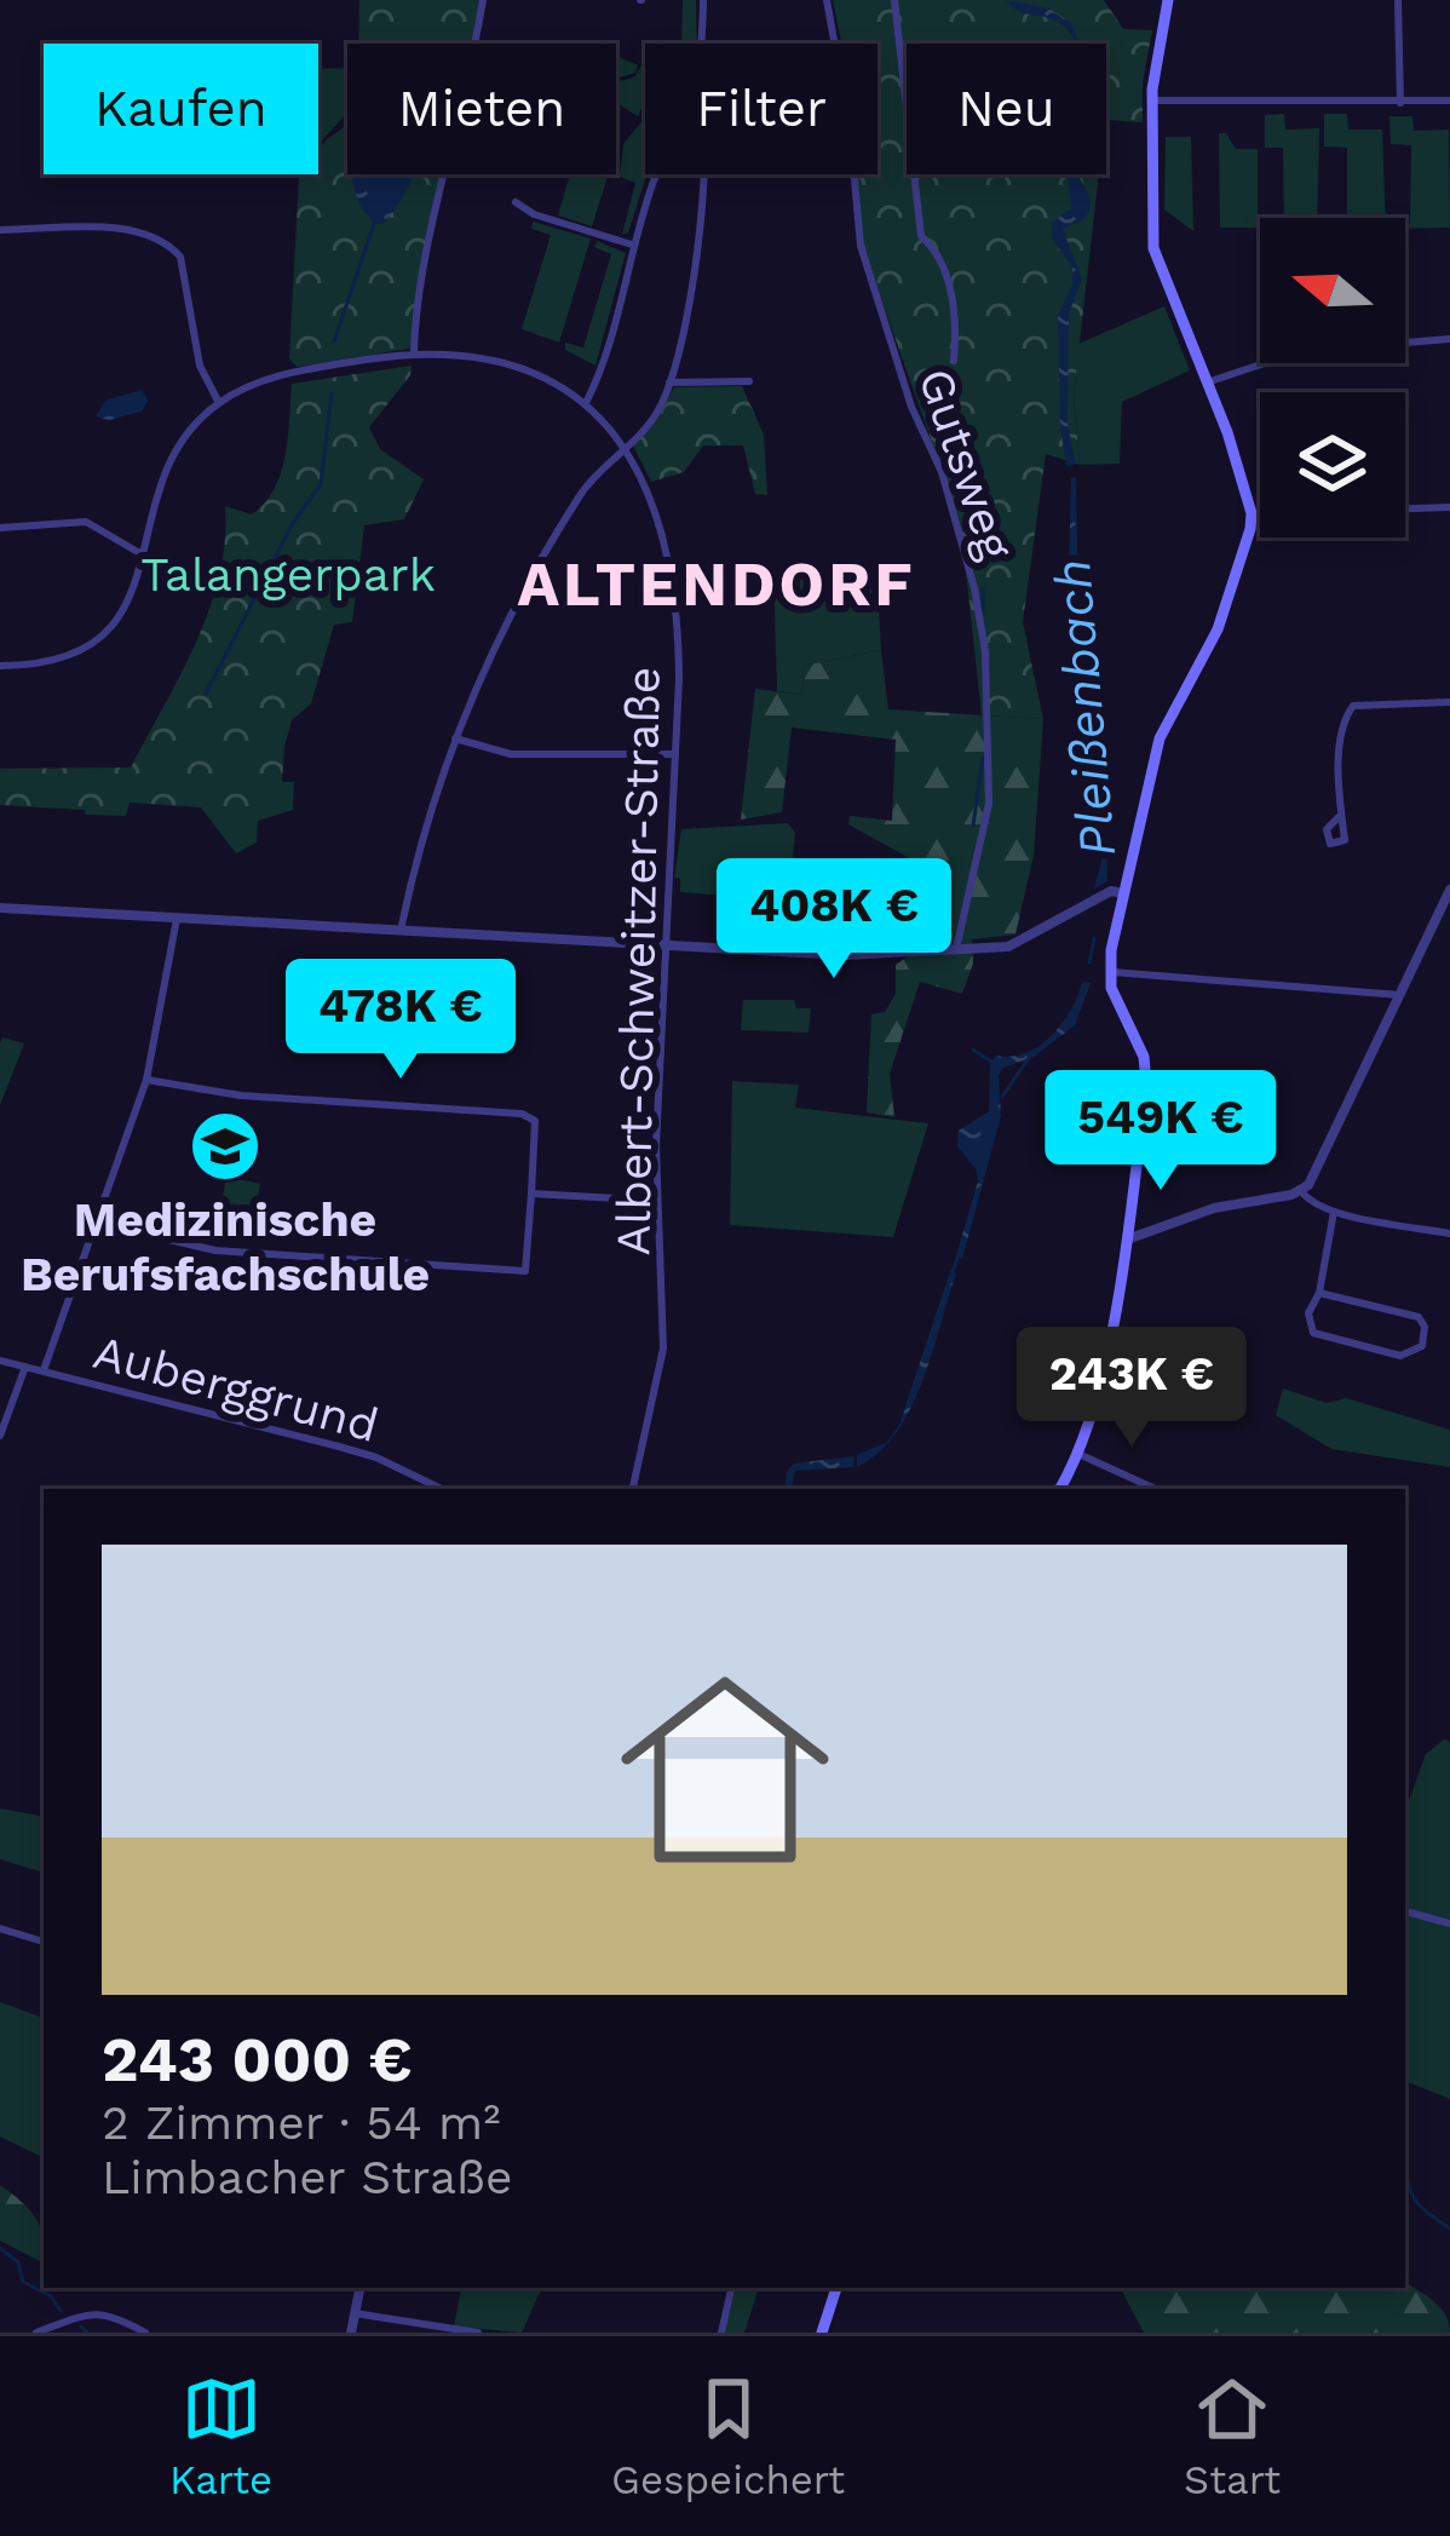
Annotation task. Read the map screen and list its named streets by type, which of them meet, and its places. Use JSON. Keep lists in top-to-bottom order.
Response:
{
  "streets": {
    "street": ["Gutsweg", "Albert-Schweitzer-Straße", "Auberggrund"]
  },
  "districts": ["ALTENDORF"],
  "water": ["Pleißenbach"],
  "parks": ["Talangerpark"],
  "places": {
    "school or university": ["Medizinische Berufsfachschule"]
  },
  "north": "left",
  "page": {
    "chip": [
      "Kaufen",
      "Mieten",
      "Filter",
      "Neu"
    ],
    "price": [
      "408K €",
      "478K €",
      "549K €",
      "243K €"
    ],
    "list": [
      {
        "name": "243 000 €",
        "note": "2 Zimmer · 54 m² · Limbacher Straße"
      }
    ],
    "tabs": ["Karte", "Gespeichert", "Start"]
  }
}
